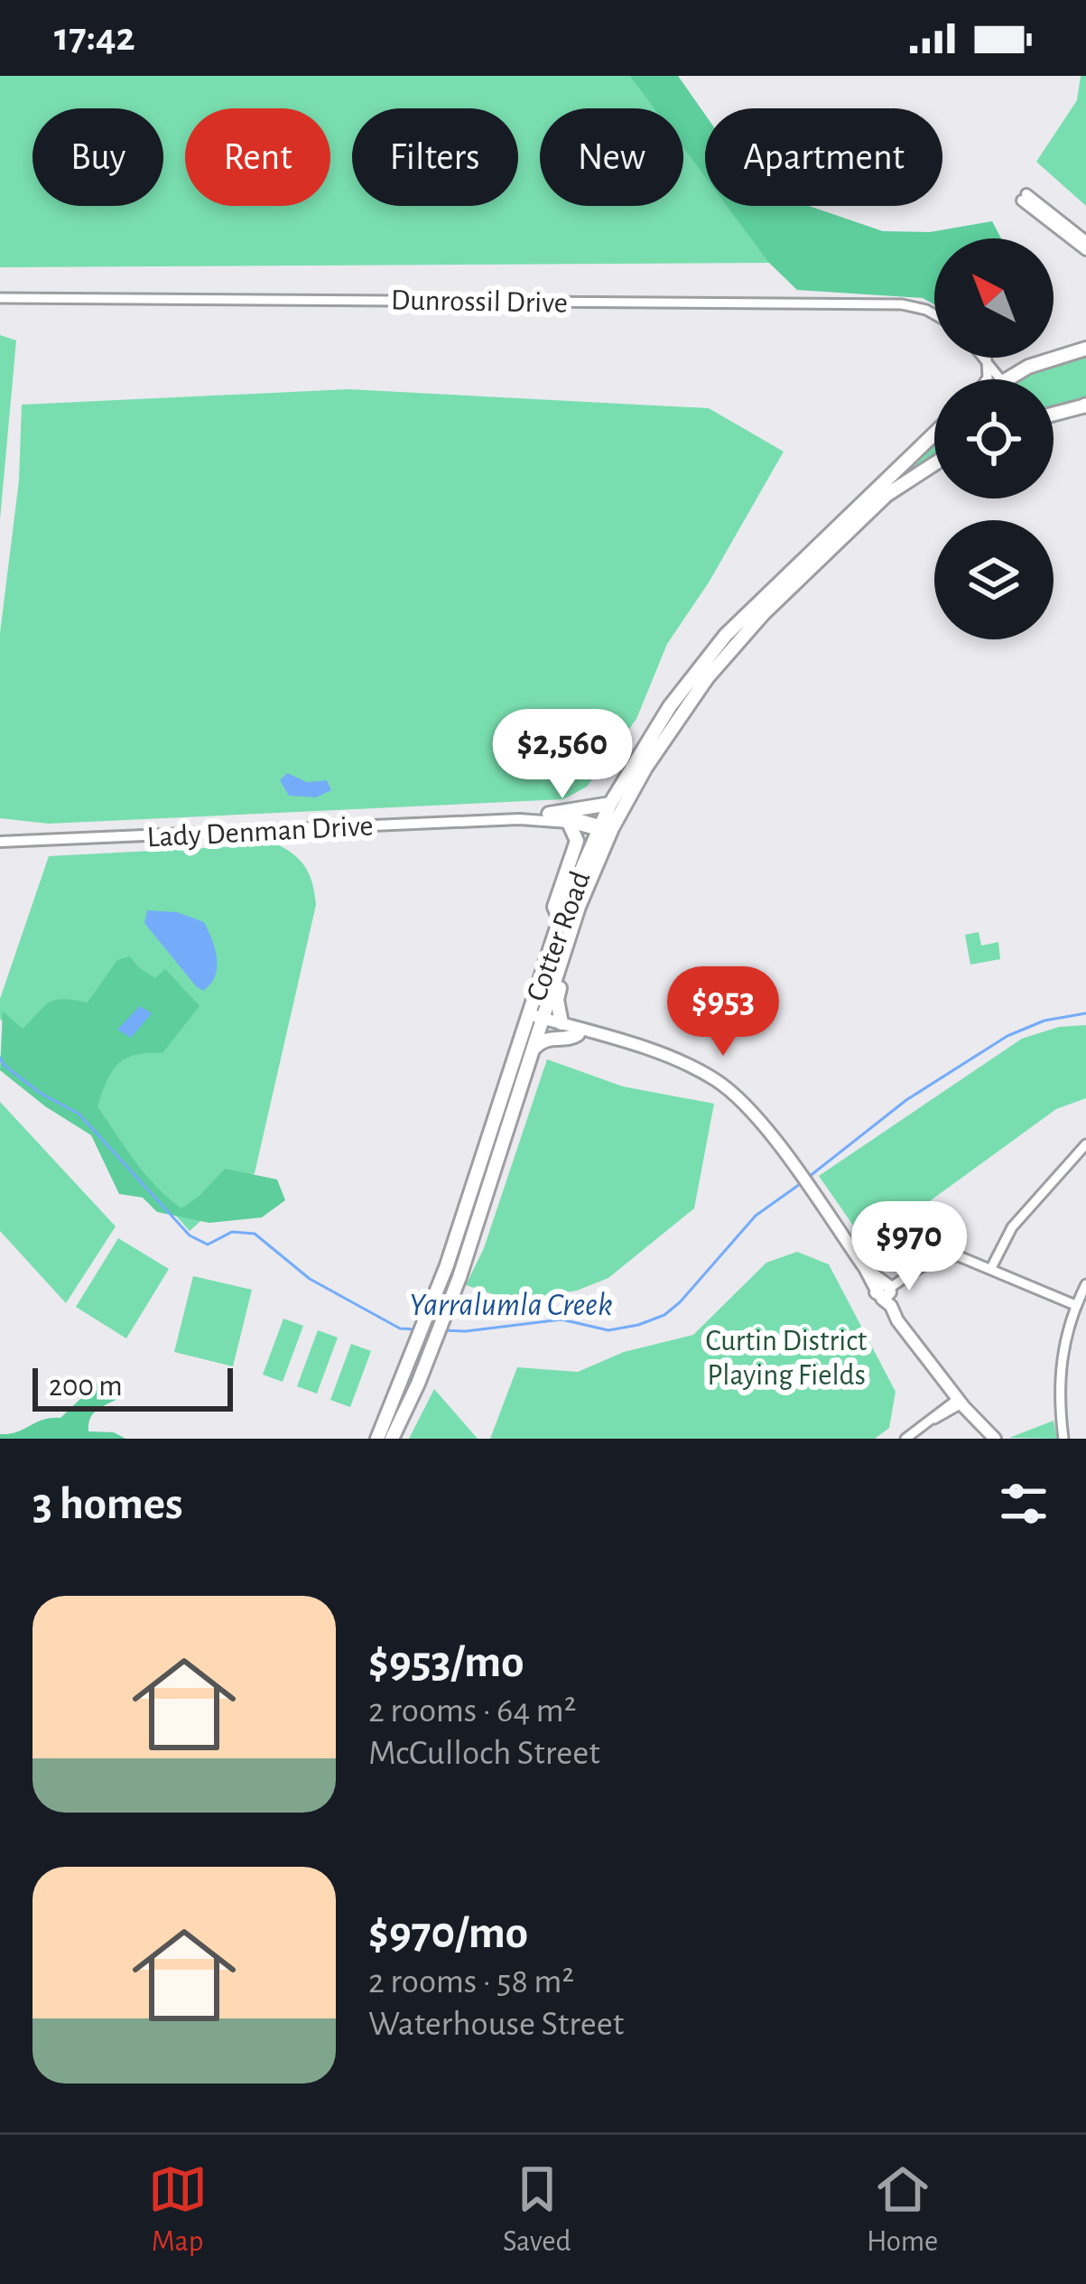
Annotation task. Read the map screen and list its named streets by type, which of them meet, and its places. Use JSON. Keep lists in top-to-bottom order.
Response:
{
  "streets": {
    "main road": ["Cotter Road"],
    "street": ["Dunrossil Drive", "Lady Denman Drive"]
  },
  "crossings": [
    ["Lady Denman Drive", "Cotter Road"]
  ],
  "water": ["Yarralumla Creek"],
  "parks": ["Curtin District Playing Fields"],
  "scale_bar": "200 m",
  "north": "top left",
  "page": {
    "status": "17:42",
    "chip": [
      "Buy",
      "Rent",
      "Filters",
      "New",
      "Apartment"
    ],
    "price": ["$2,560", "$953", "$970"],
    "scale": "200 m",
    "heading": "3 homes",
    "list": [
      {
        "name": "$953/mo",
        "note": "2 rooms · 64 m² · McCulloch Street"
      },
      {
        "name": "$970/mo",
        "note": "2 rooms · 58 m² · Waterhouse Street"
      }
    ],
    "tabs": ["Map", "Saved", "Home"]
  }
}
